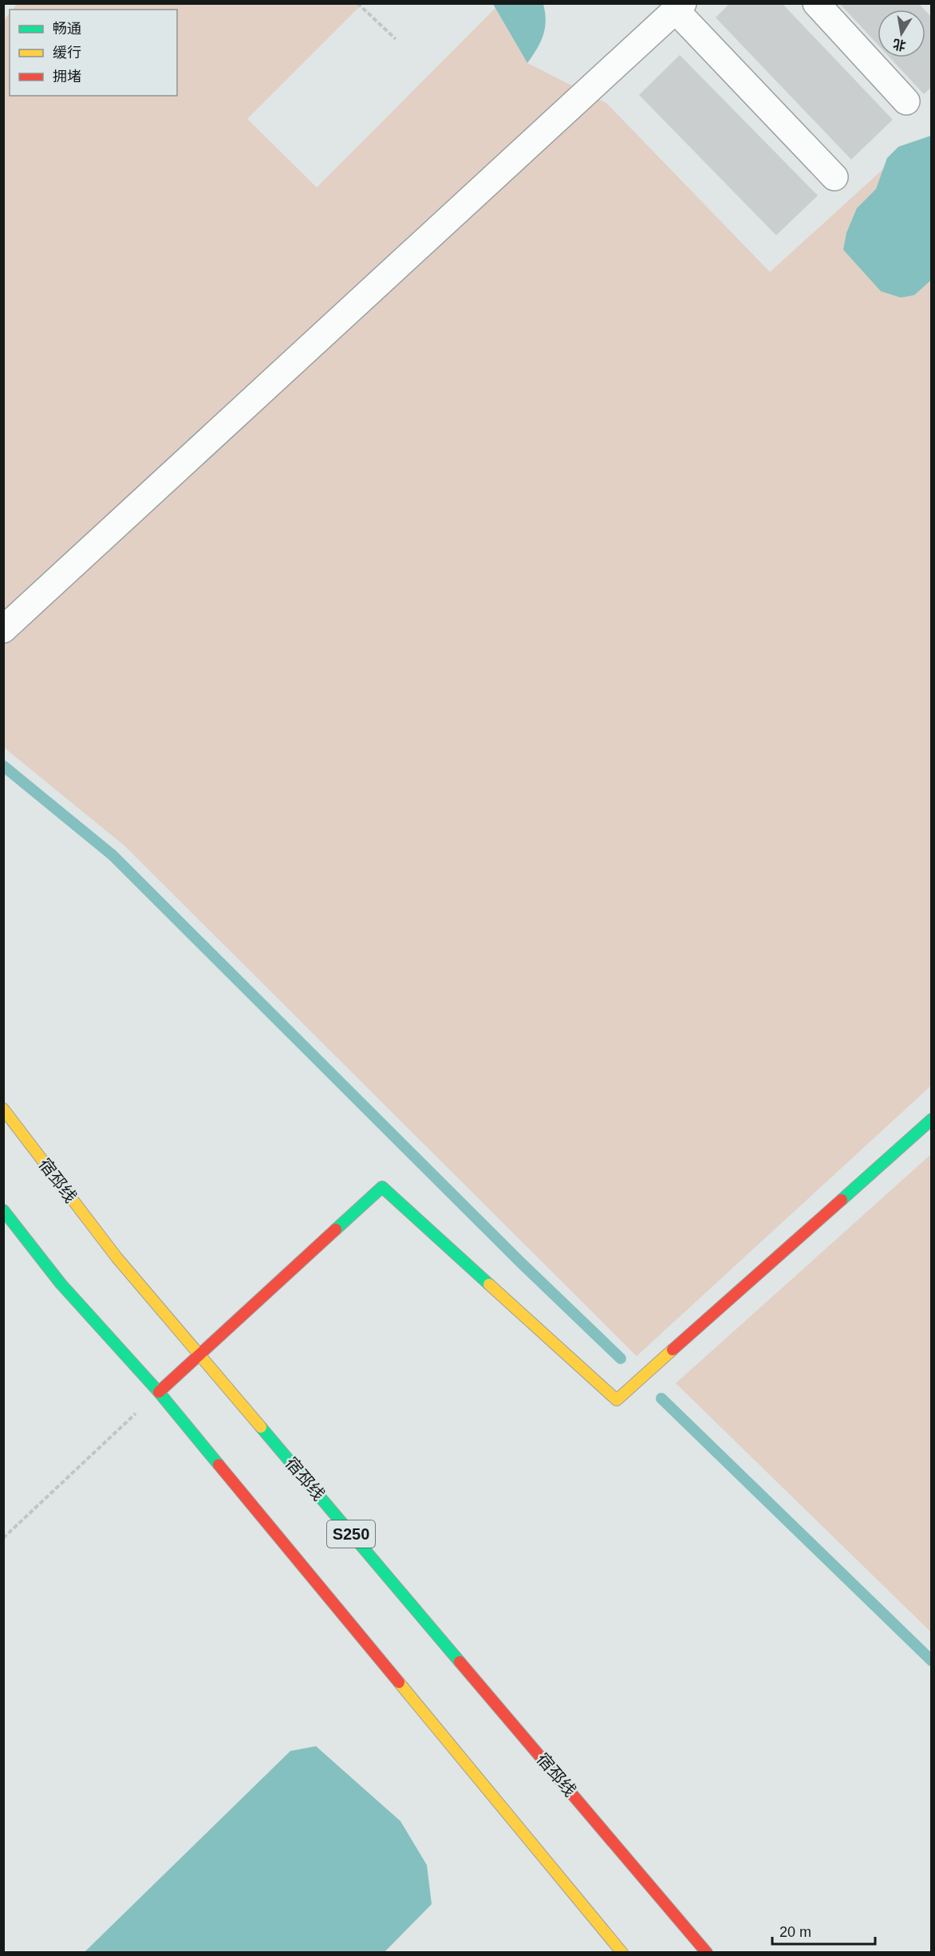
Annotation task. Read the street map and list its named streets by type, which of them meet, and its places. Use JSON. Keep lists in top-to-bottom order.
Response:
{
  "streets": {
    "main road": ["宿邳线", "S250"]
  },
  "legend": ["畅通", "缓行", "拥堵"],
  "scale_bar": "20 m",
  "north": "bottom"
}
